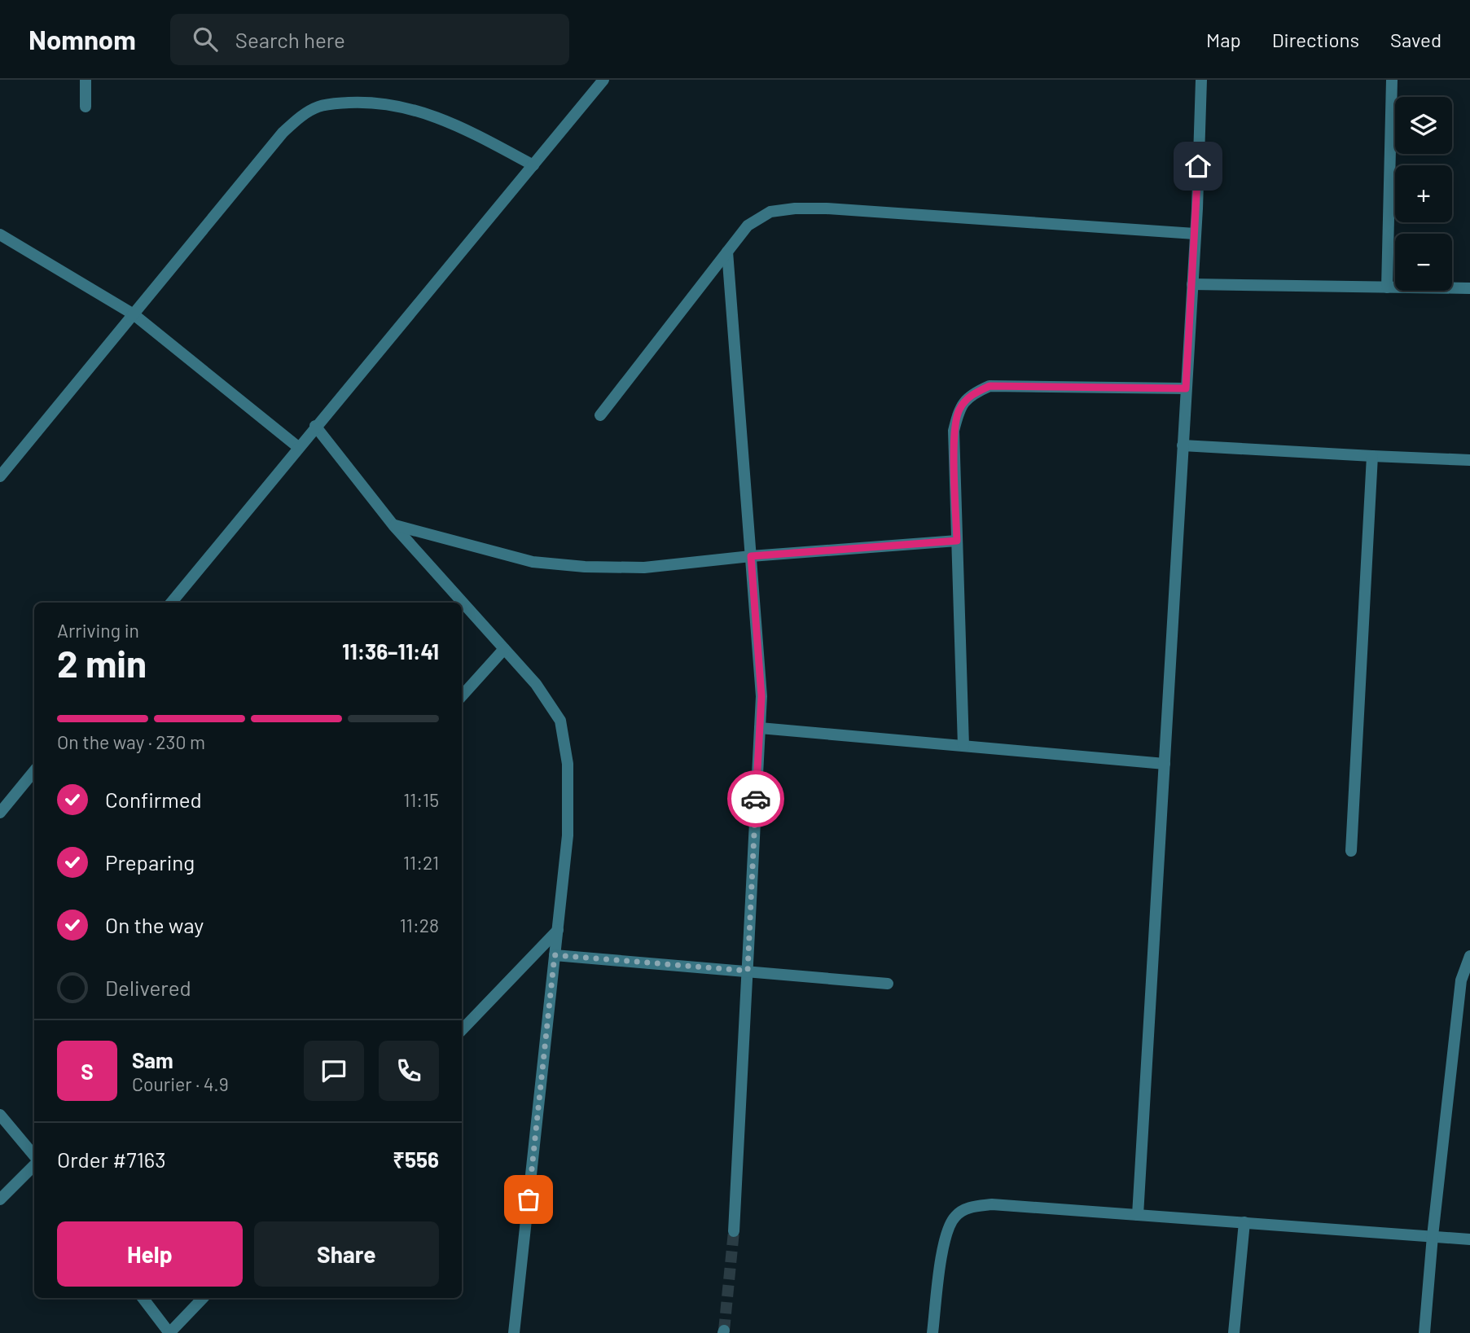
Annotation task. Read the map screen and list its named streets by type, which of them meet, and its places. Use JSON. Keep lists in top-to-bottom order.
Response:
{
  "page": {
    "header": "Nomnom",
    "search": "Search here",
    "nav": ["Map", "Directions", "Saved"],
    "map_buttons": ["+", "−"],
    "heading": ["2 min", "Arriving in", "11:36–11:41"],
    "panel": [
      "Sam",
      "Courier · 4.9",
      "Order #7163",
      "₹556"
    ],
    "bar": "On the way · 230 m",
    "list": [
      ["Confirmed", "11:15"],
      ["Preparing", "11:21"],
      ["On the way", "11:28"],
      "Delivered"
    ],
    "round": "S",
    "buttons": ["Help", "Share"]
  }
}
